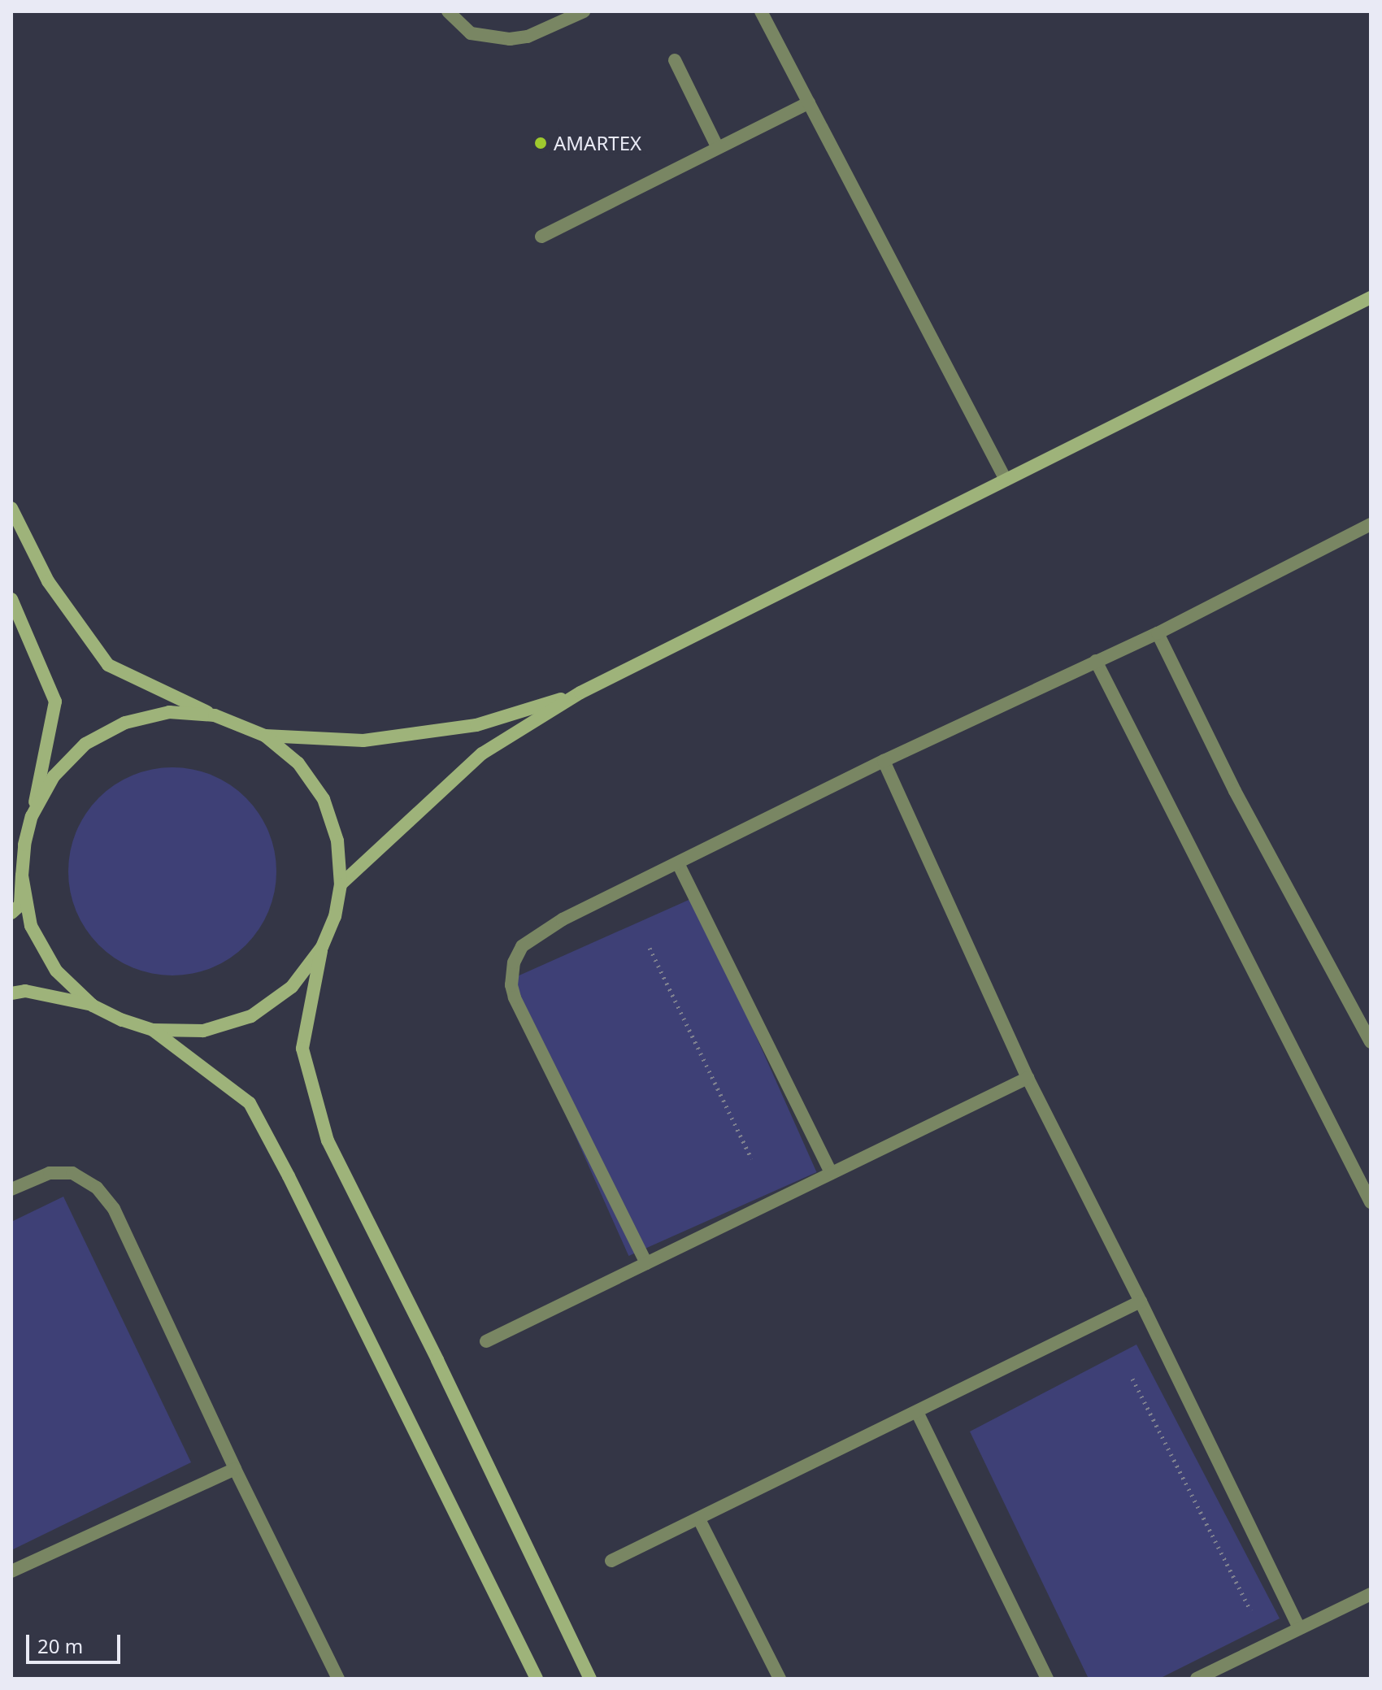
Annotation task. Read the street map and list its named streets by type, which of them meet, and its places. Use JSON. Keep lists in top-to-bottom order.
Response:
{
  "places": ["AMARTEX"],
  "scale_bar": "20 m"
}
